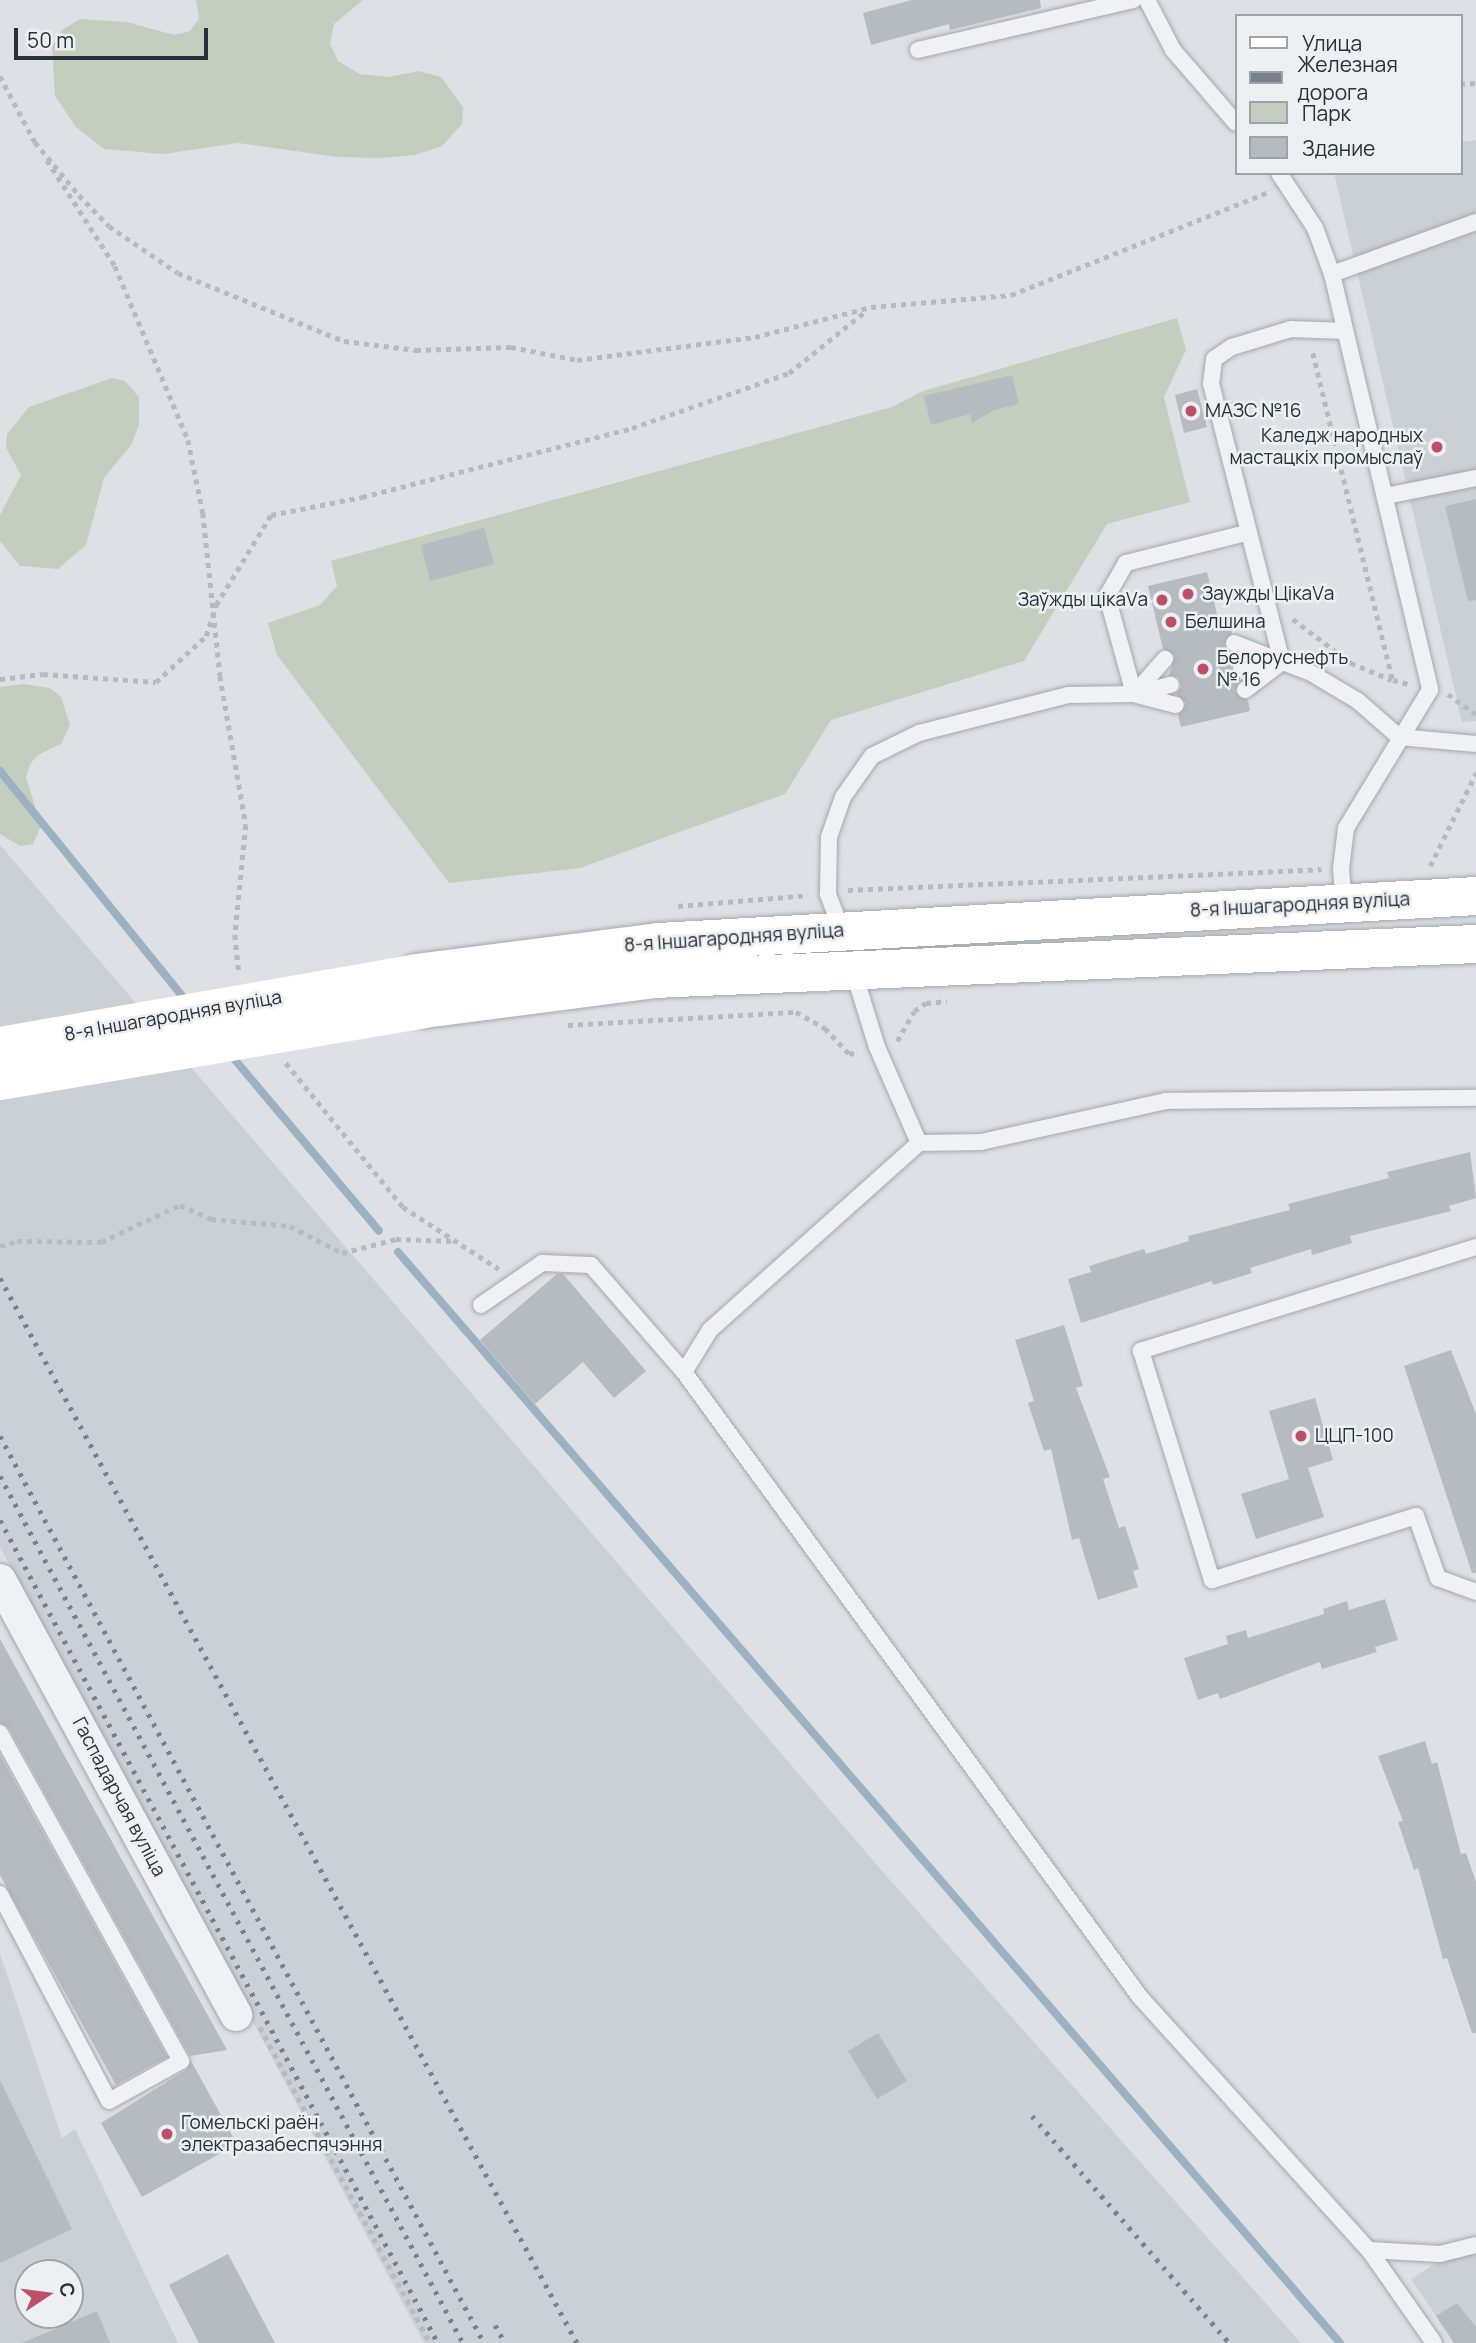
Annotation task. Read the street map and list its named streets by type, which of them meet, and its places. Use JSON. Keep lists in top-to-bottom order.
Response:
{
  "streets": {
    "main road": ["8-я Іншагародняя вуліца"],
    "street": ["Гаспадарчая вуліца"]
  },
  "places": [
    "МАЗС №16",
    "Каледж народных мастацкіх промыслаў",
    "Заужды ЦікаVа",
    "Заўжды цікаVа",
    "Белшина",
    "Белоруснефть № 16",
    "ЦЦП-100",
    "Гомельскі раён электразабеспячэння"
  ],
  "legend": [
    "Улица",
    "Железная дорога",
    "Парк",
    "Здание"
  ],
  "scale_bar": "50 m",
  "north": "right"
}
